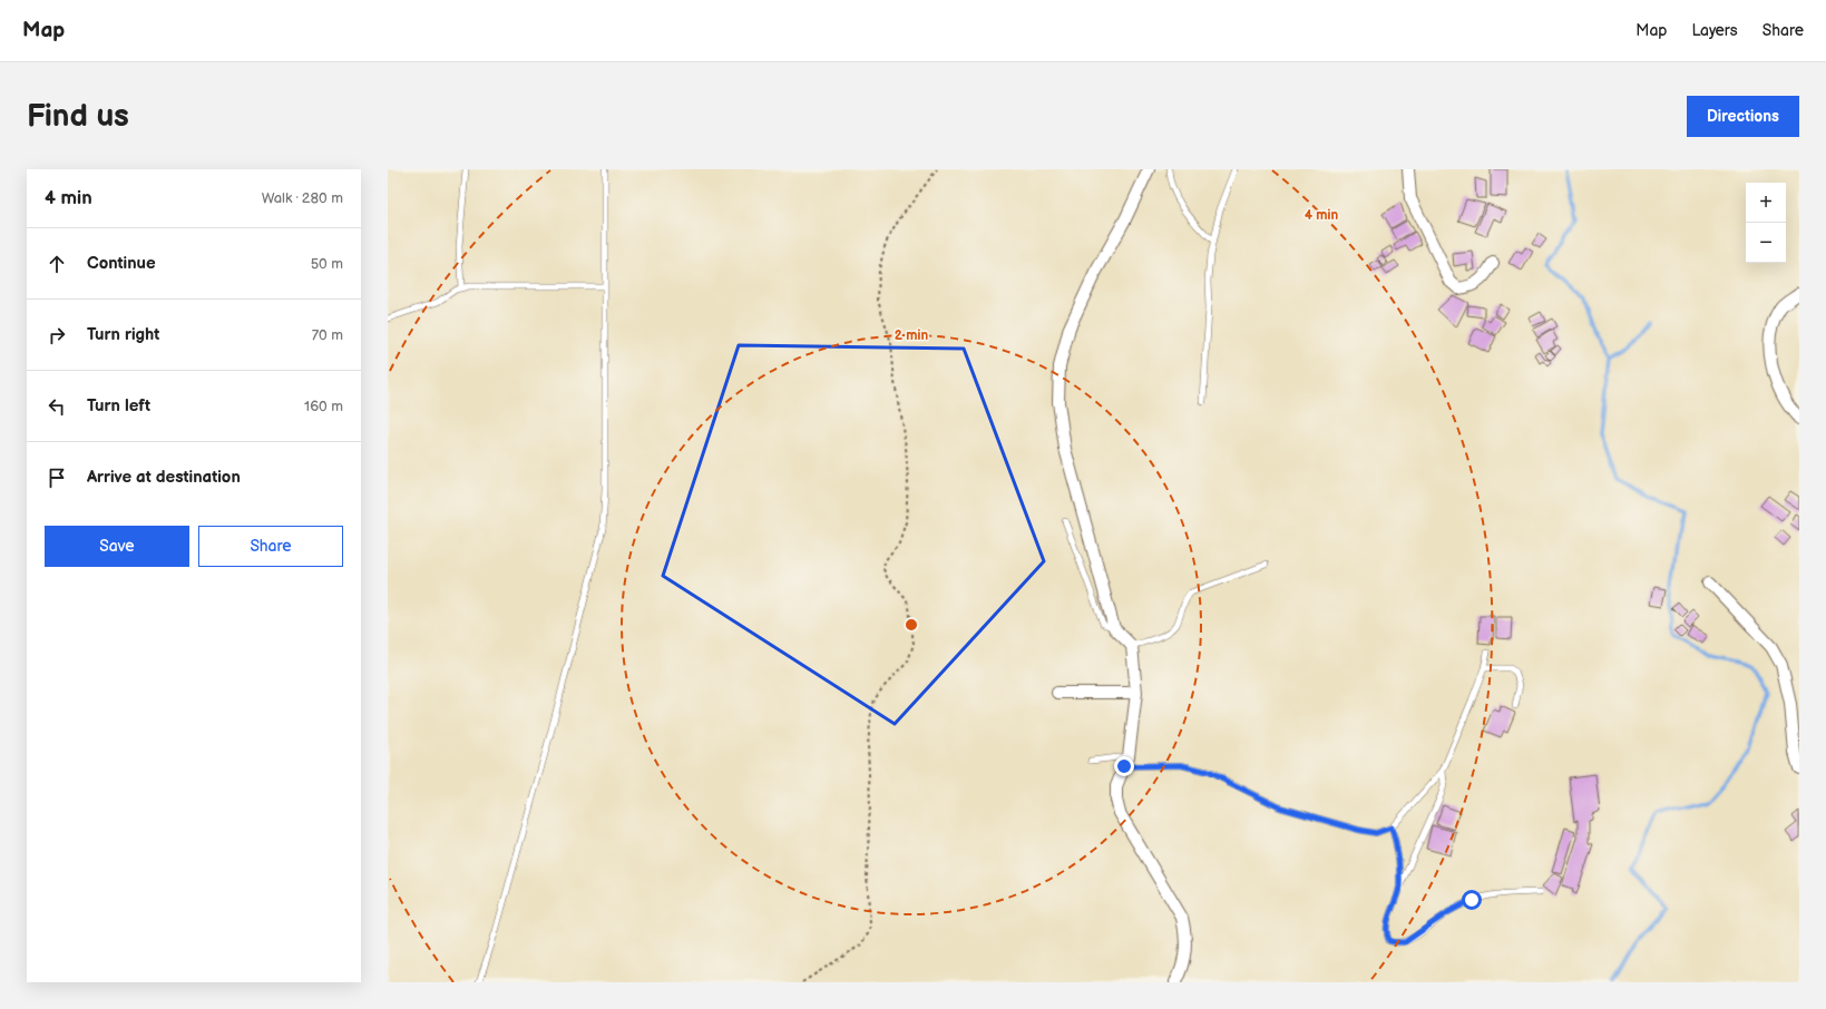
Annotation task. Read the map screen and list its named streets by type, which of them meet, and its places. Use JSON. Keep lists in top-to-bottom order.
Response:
{
  "page": {
    "header": "Map",
    "nav": ["Map", "Layers", "Share"],
    "buttons": [
      "Directions",
      ["Save", "Share"]
    ],
    "title": "Find us",
    "heading": ["4 min", "Walk · 280 m"],
    "map_buttons": ["+", "−"],
    "list": [
      ["Continue", "50 m"],
      ["Turn right", "70 m"],
      ["Turn left", "160 m"],
      "Arrive at destination"
    ]
  },
  "rings": ["4 min", "2 min"]
}
